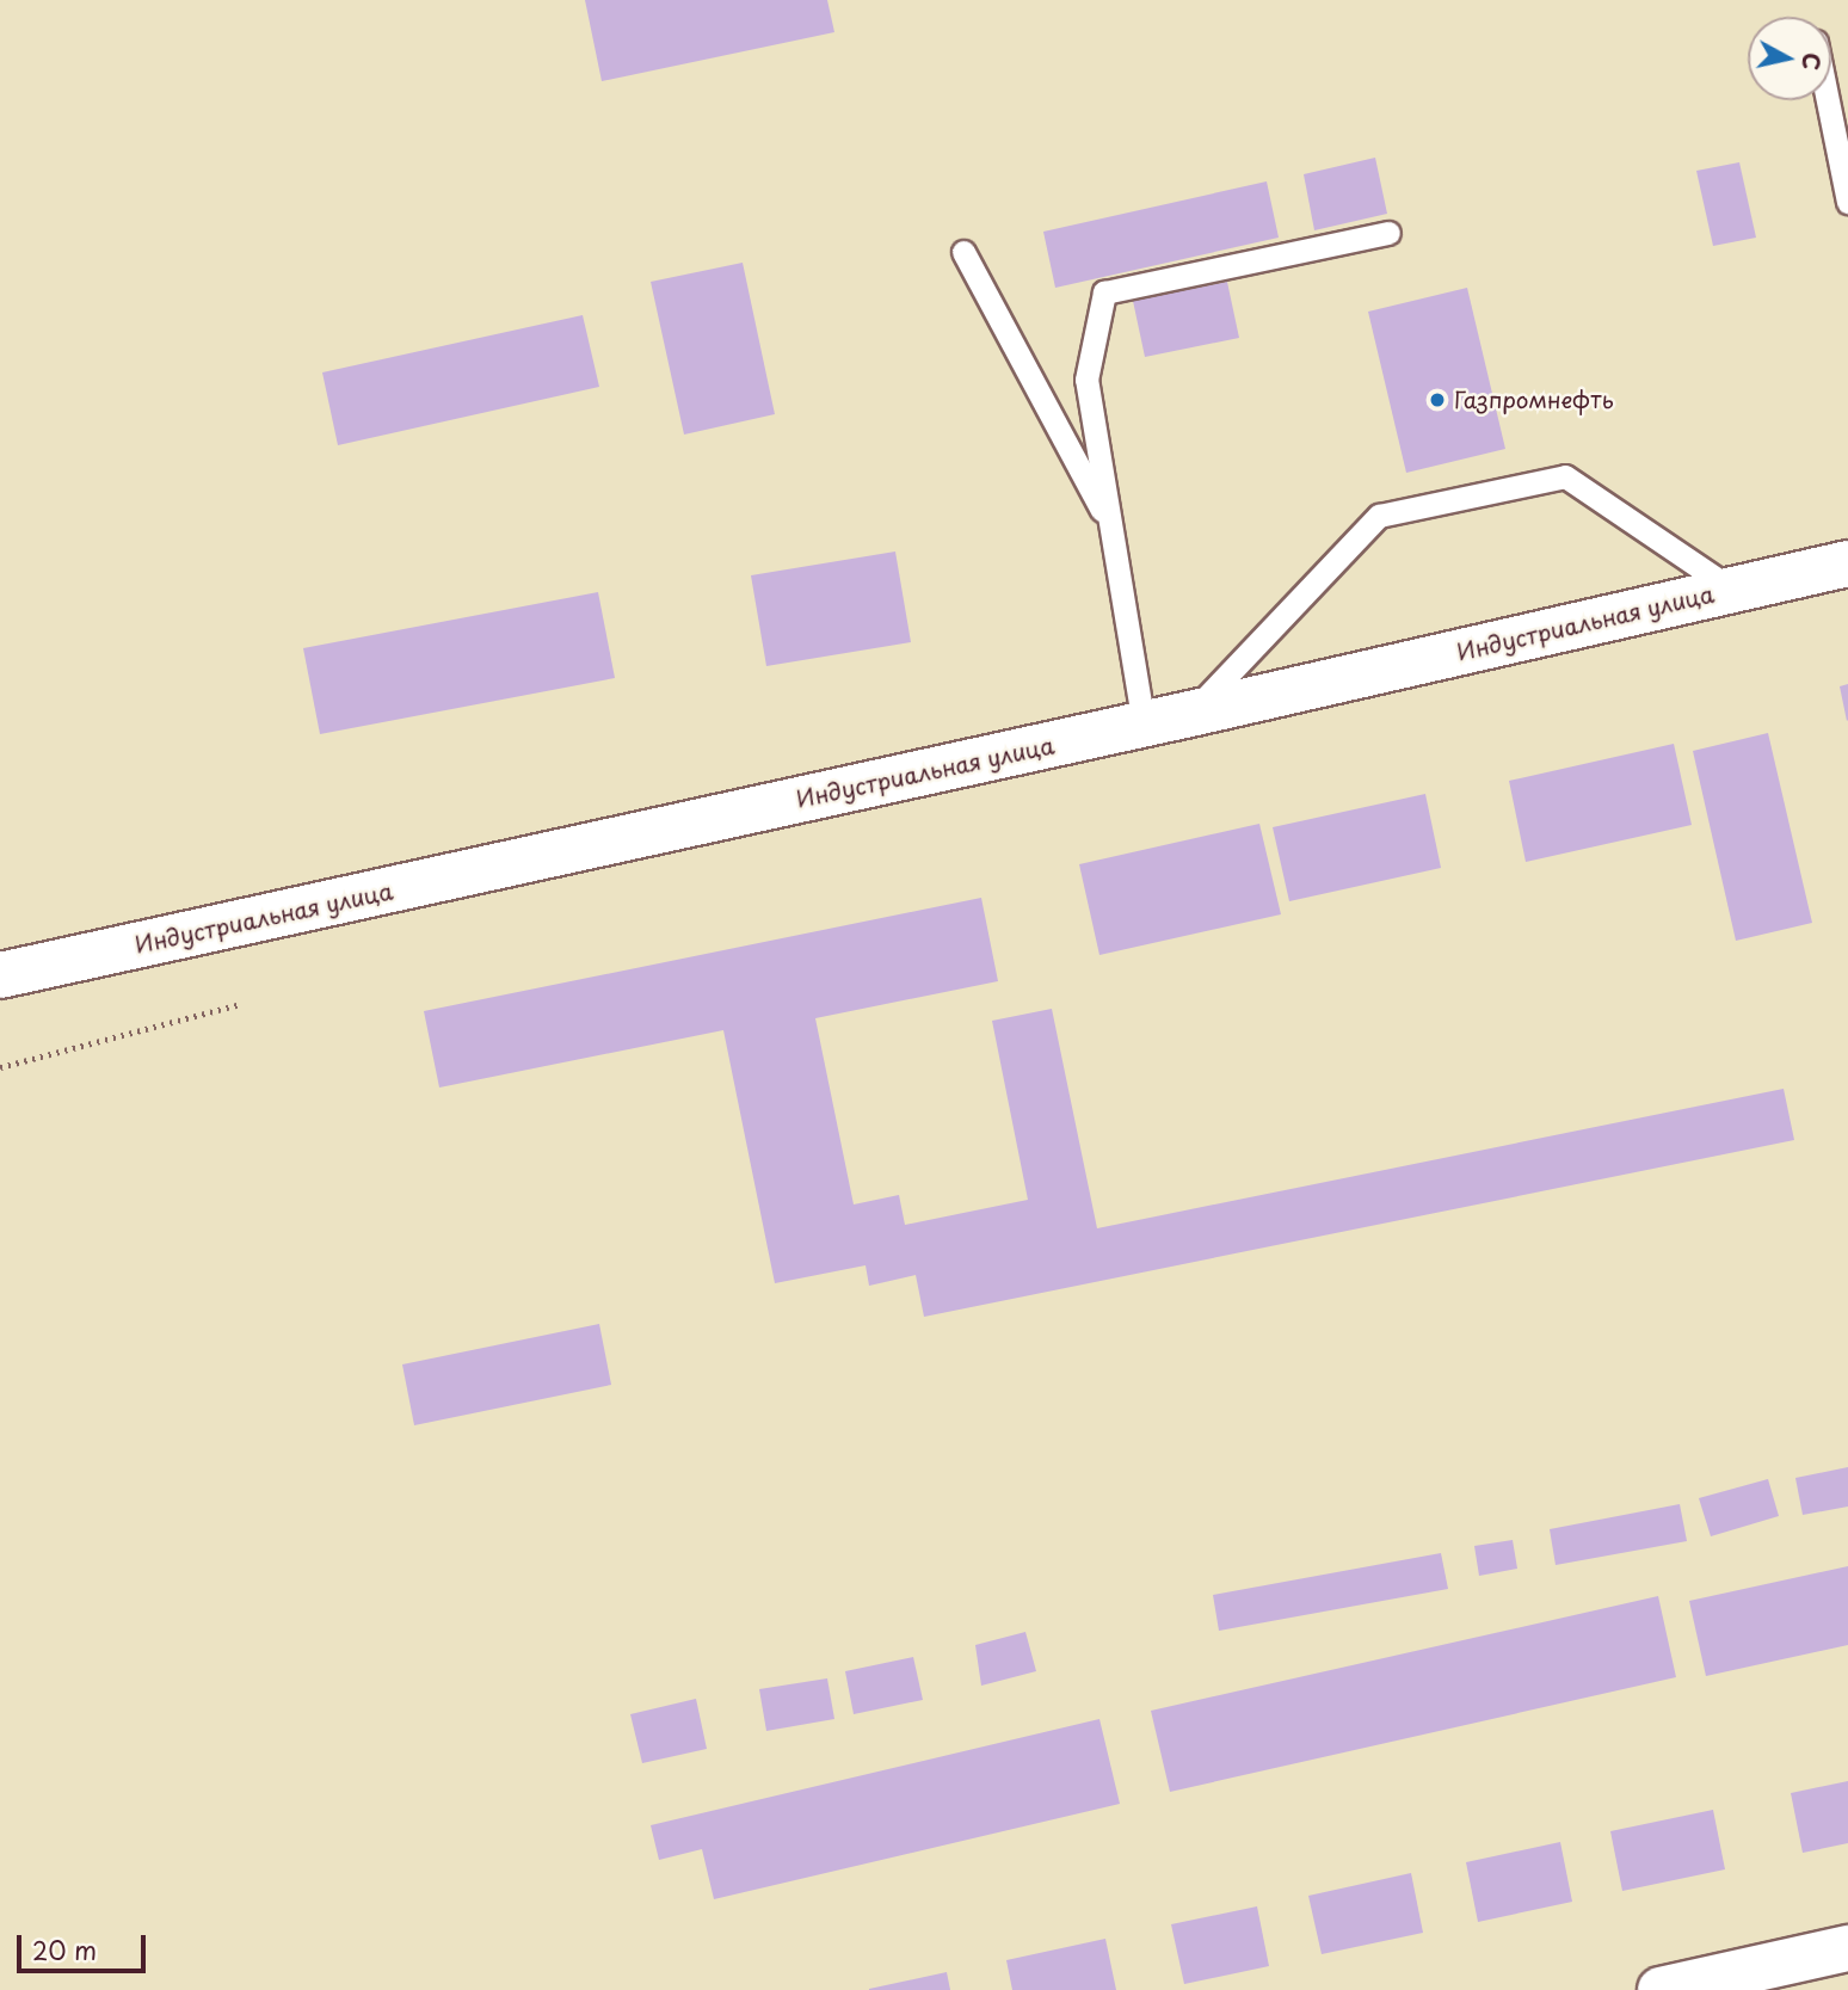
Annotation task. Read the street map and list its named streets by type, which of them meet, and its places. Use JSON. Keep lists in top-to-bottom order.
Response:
{
  "streets": {
    "street": ["Индустриальная улица"]
  },
  "places": ["Газпромнефть"],
  "scale_bar": "20 m",
  "north": "right"
}
